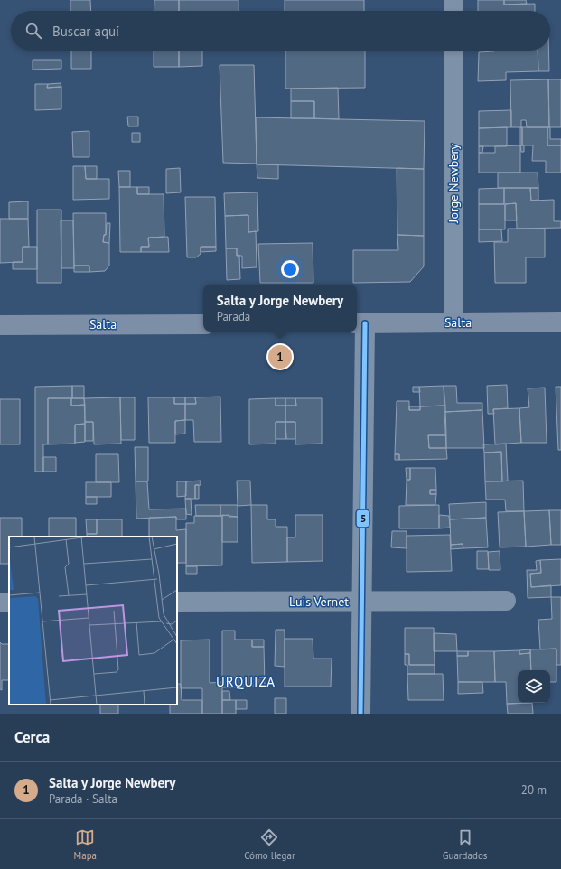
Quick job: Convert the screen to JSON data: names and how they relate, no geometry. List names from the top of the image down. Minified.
{"streets":{"main road":["Salta"],"street":["Jorge Newbery","Luis Vernet"]},"crossings":[["Jorge Newbery","Salta"]],"districts":["URQUIZA"],"lines":["transit line 5"],"page":{"search":"Buscar aquí","popup":["Salta y Jorge Newbery","Parada"],"pins":"1","heading":"Cerca","list":[{"mark":"1","name":"Salta y Jorge Newbery","note":"Parada · Salta","value":"20 m"}],"nav":["Mapa","Cómo llegar","Guardados"]}}
